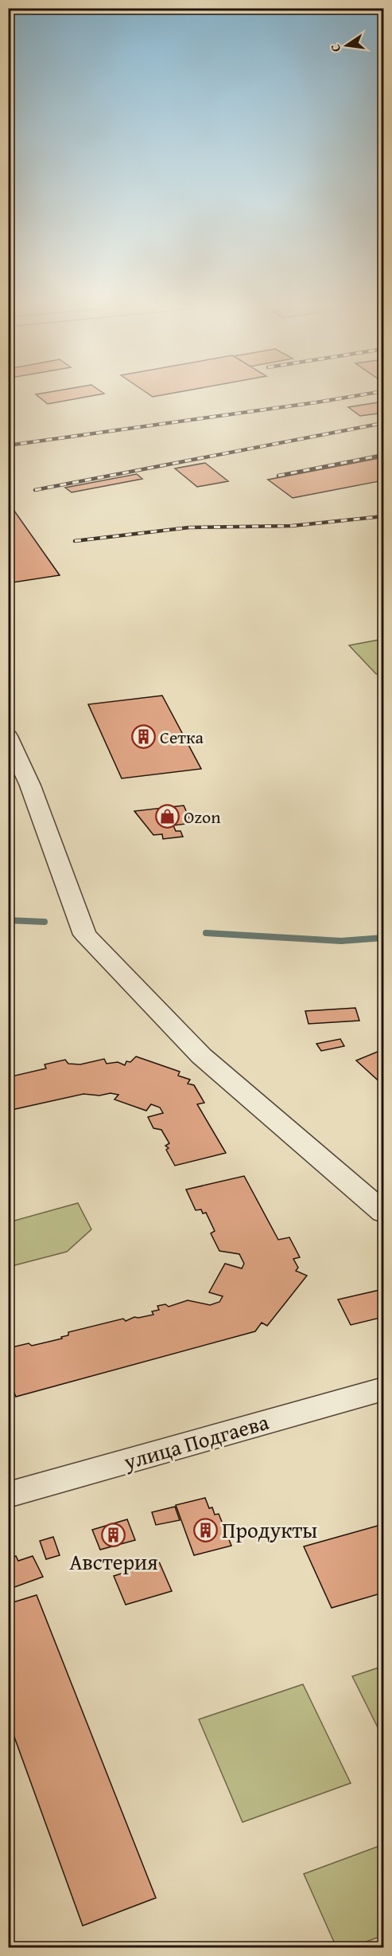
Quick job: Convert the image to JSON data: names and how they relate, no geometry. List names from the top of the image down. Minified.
{"streets":{"street":["улица Подгаева"]},"places":{"building":["Сетка","Продукты","Австерия"],"shop":["Ozon"]},"north":"left"}
